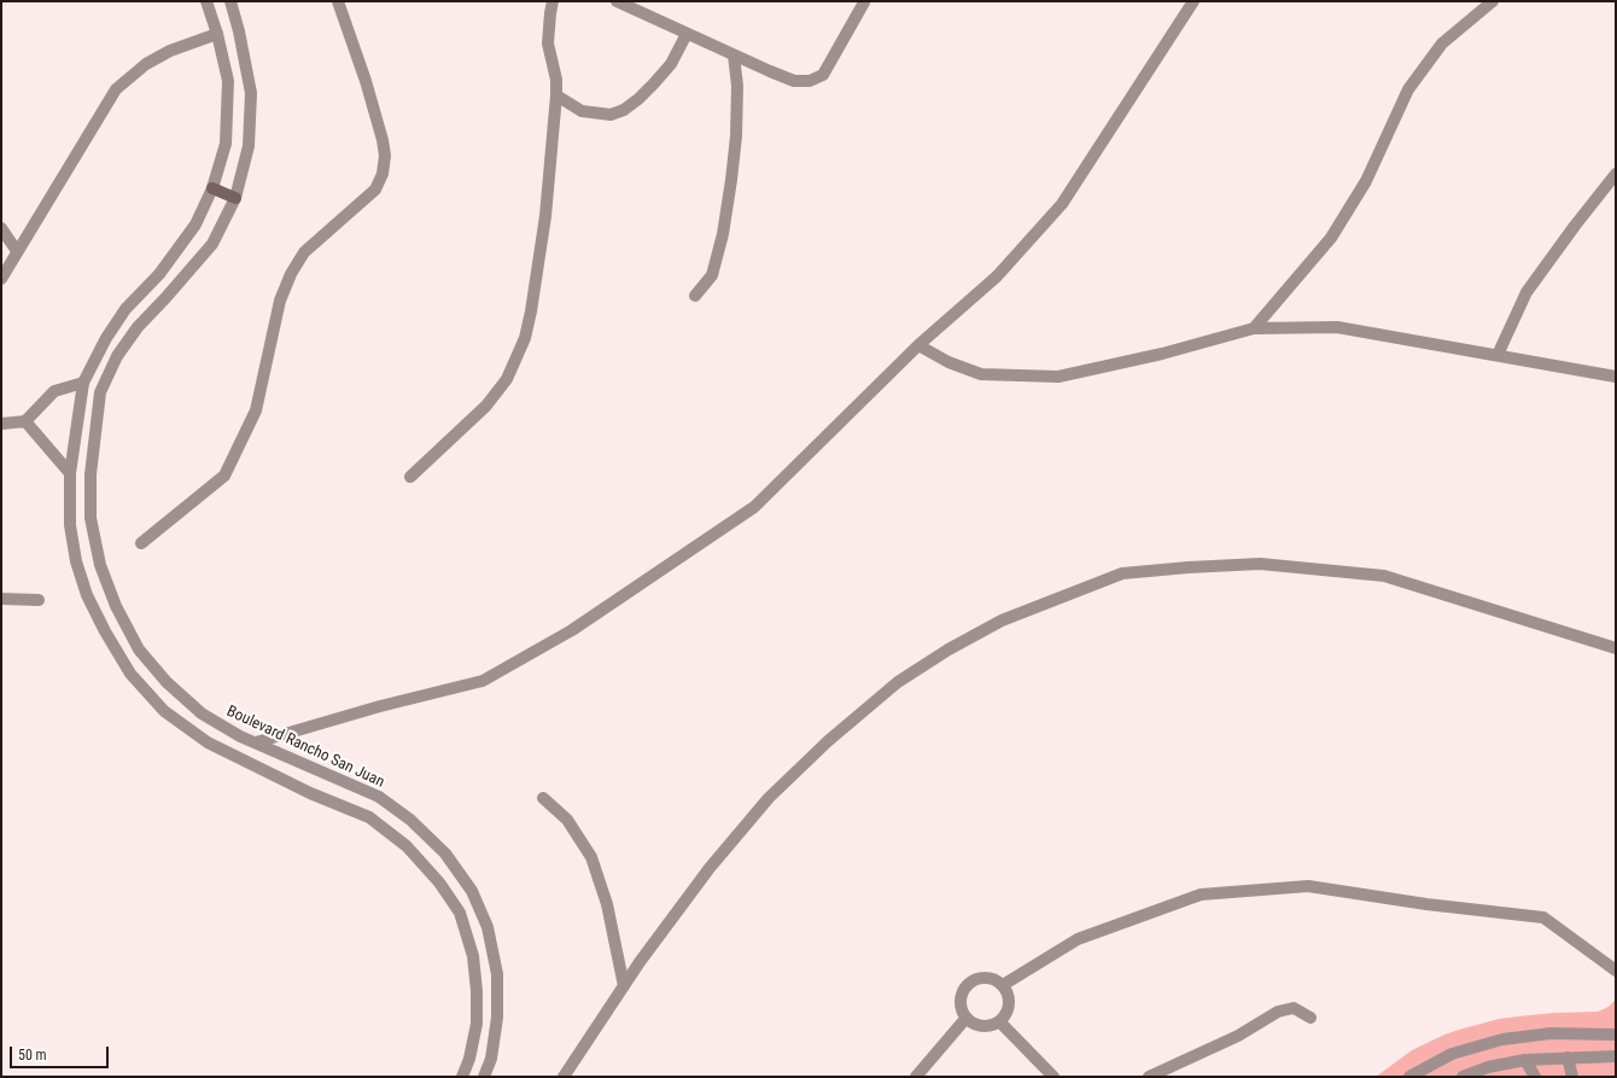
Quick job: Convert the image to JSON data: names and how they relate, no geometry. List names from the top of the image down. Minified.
{"streets":{"street":["Boulevard Rancho San Juan"]},"scale_bar":"50 m"}
